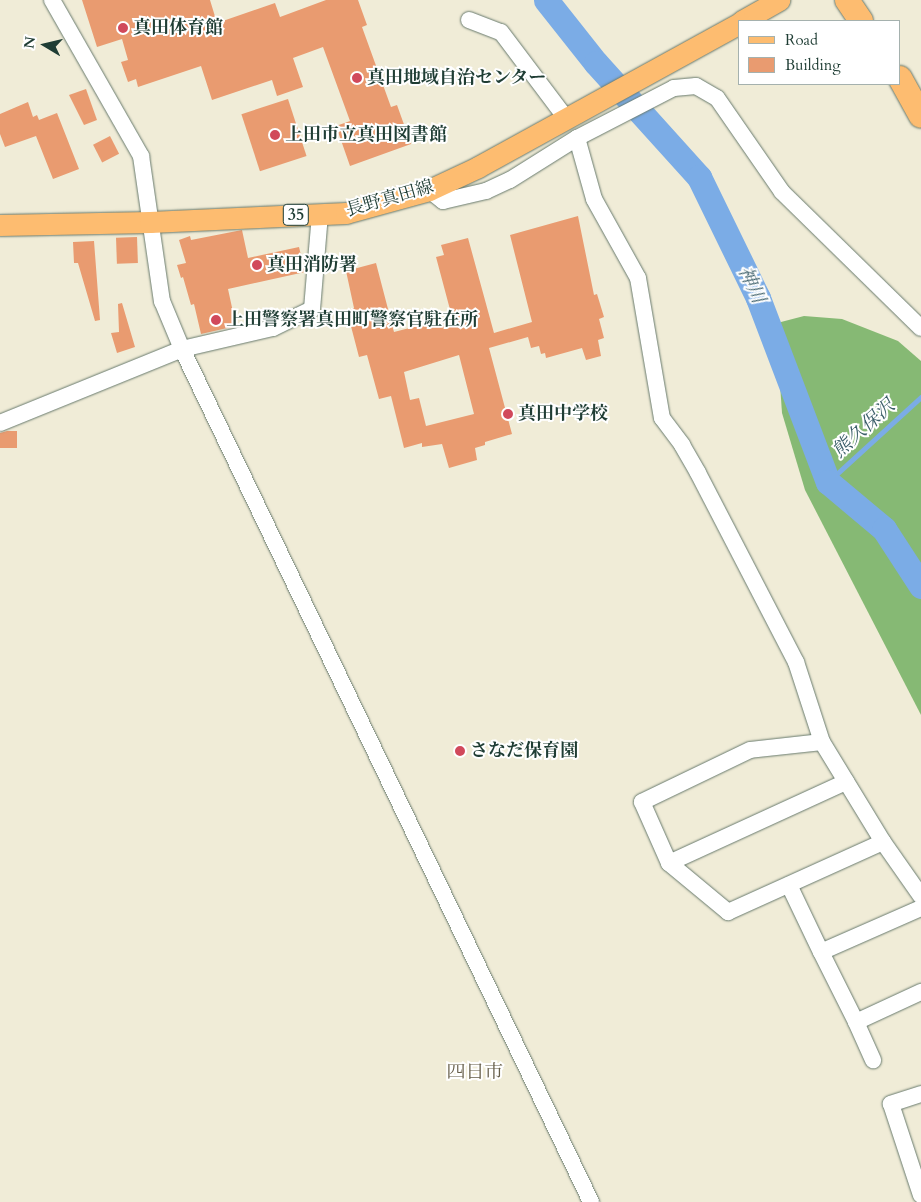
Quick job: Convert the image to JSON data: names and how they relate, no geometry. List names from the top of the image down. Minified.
{"streets":{"main road":["長野真田線","35"]},"districts":["四日市"],"water":["神川","熊久保沢"],"places":["真田体育館","真田地域自治センター","上田市立真田図書館","真田消防署","上田警察署真田町警察官駐在所","真田中学校","さなだ保育園"],"legend":["Road","Building"],"north":"left"}
